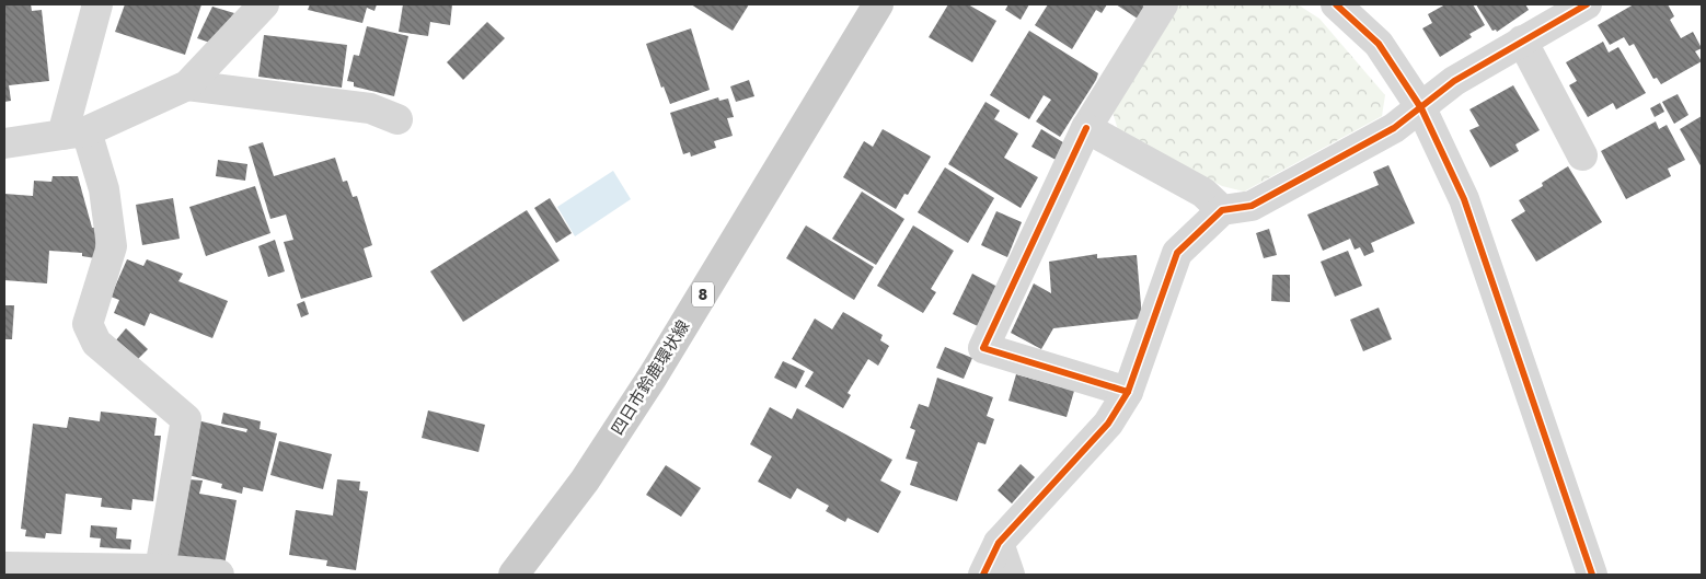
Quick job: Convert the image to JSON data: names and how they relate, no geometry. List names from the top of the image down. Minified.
{"streets":{"main road":["8","四日市鈴鹿環状線"]}}
